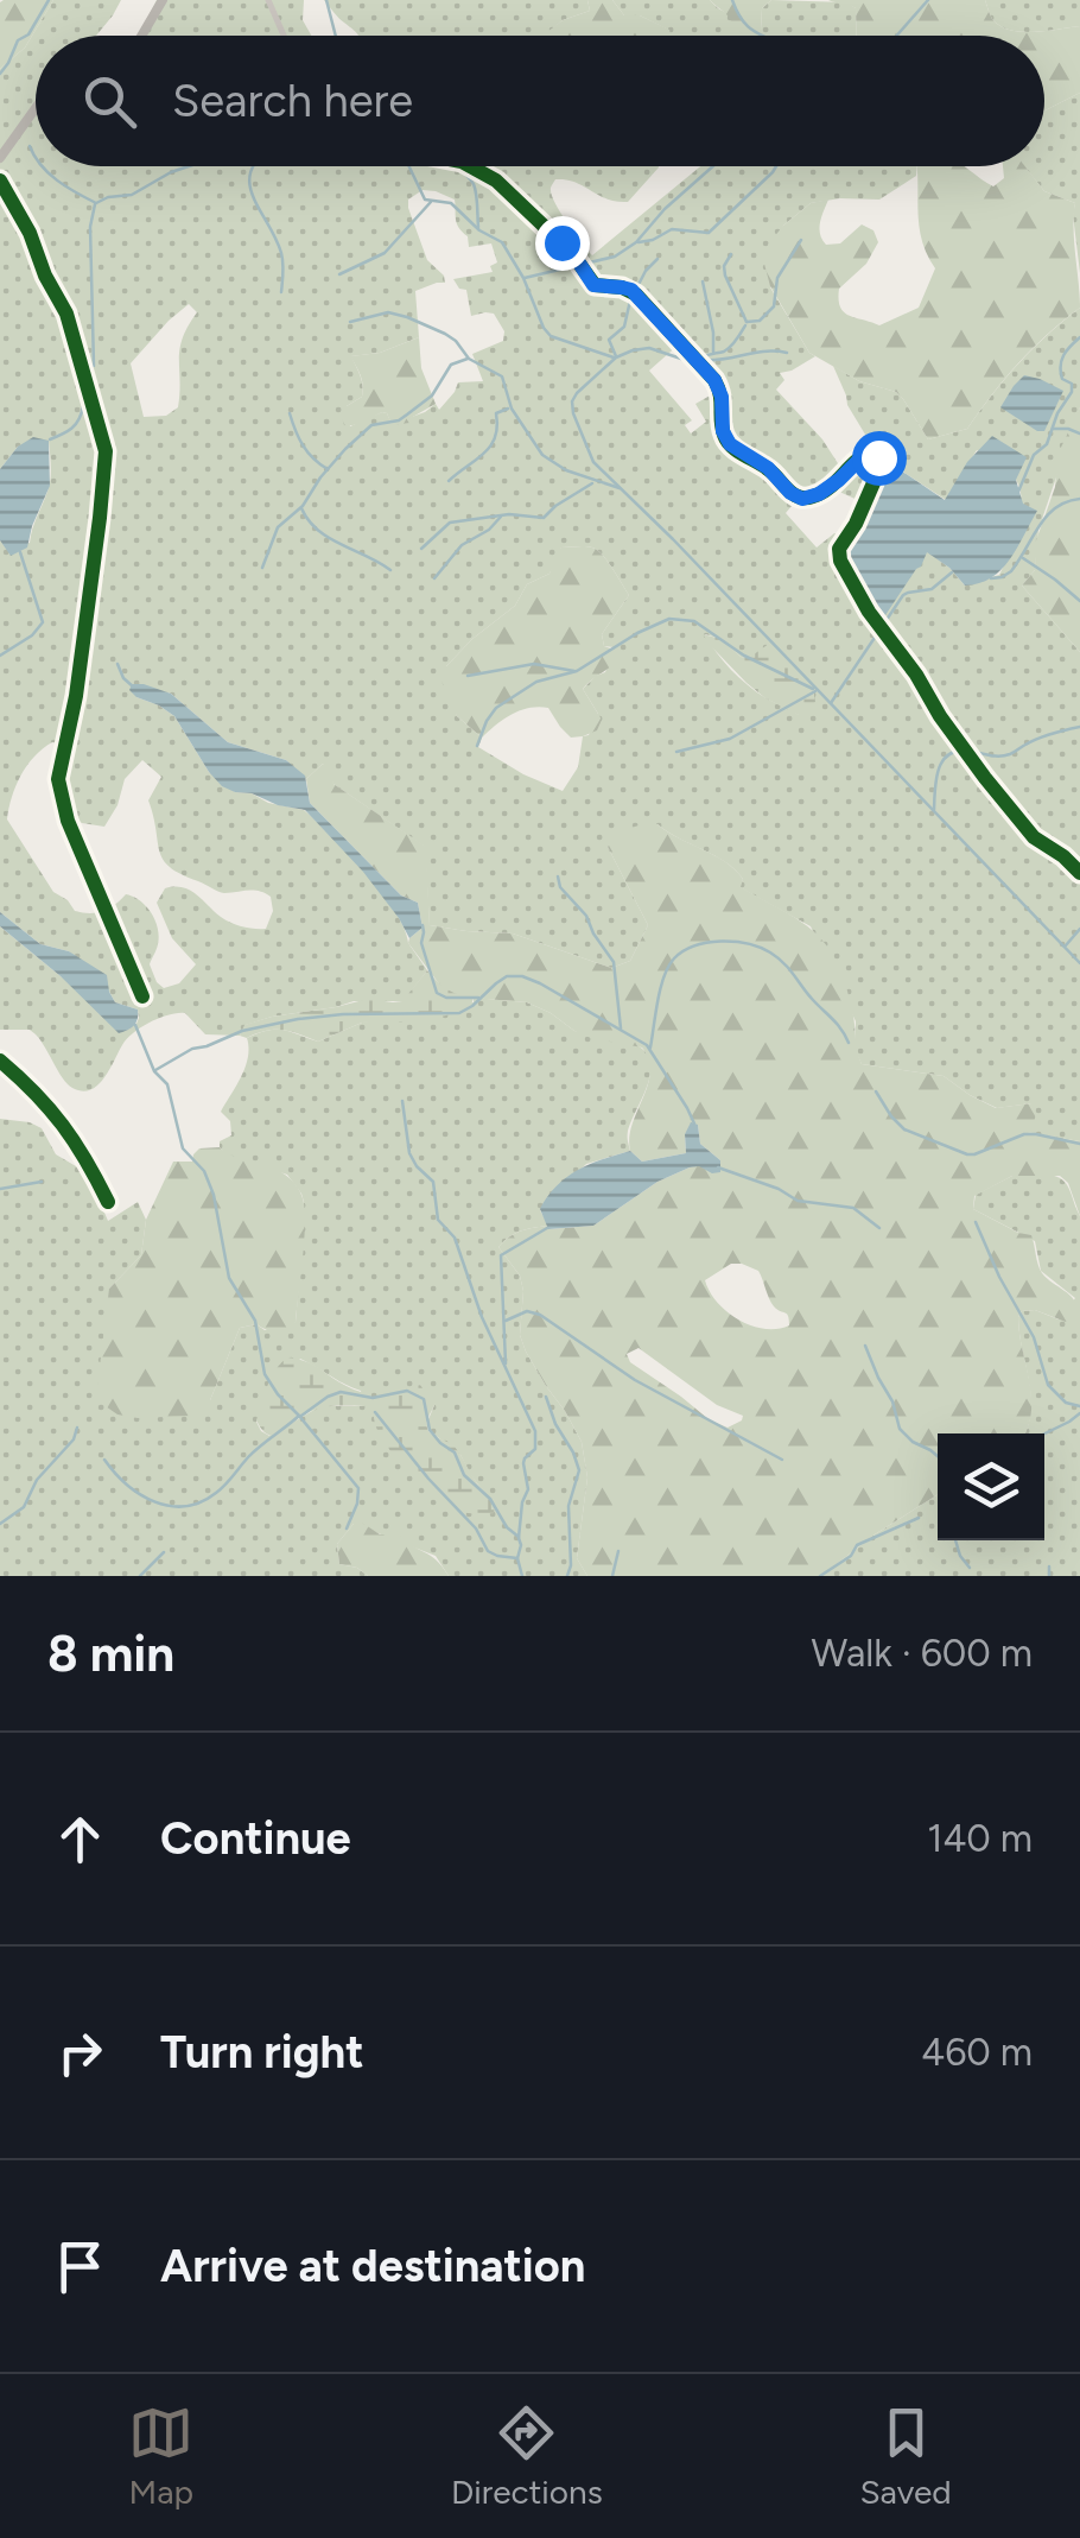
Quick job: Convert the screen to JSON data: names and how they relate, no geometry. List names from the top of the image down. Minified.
{"page":{"search":"Search here","heading":["8 min","Walk · 600 m"],"list":[["Continue","140 m"],["Turn right","460 m"],"Arrive at destination"],"nav":["Map","Directions","Saved"]}}
